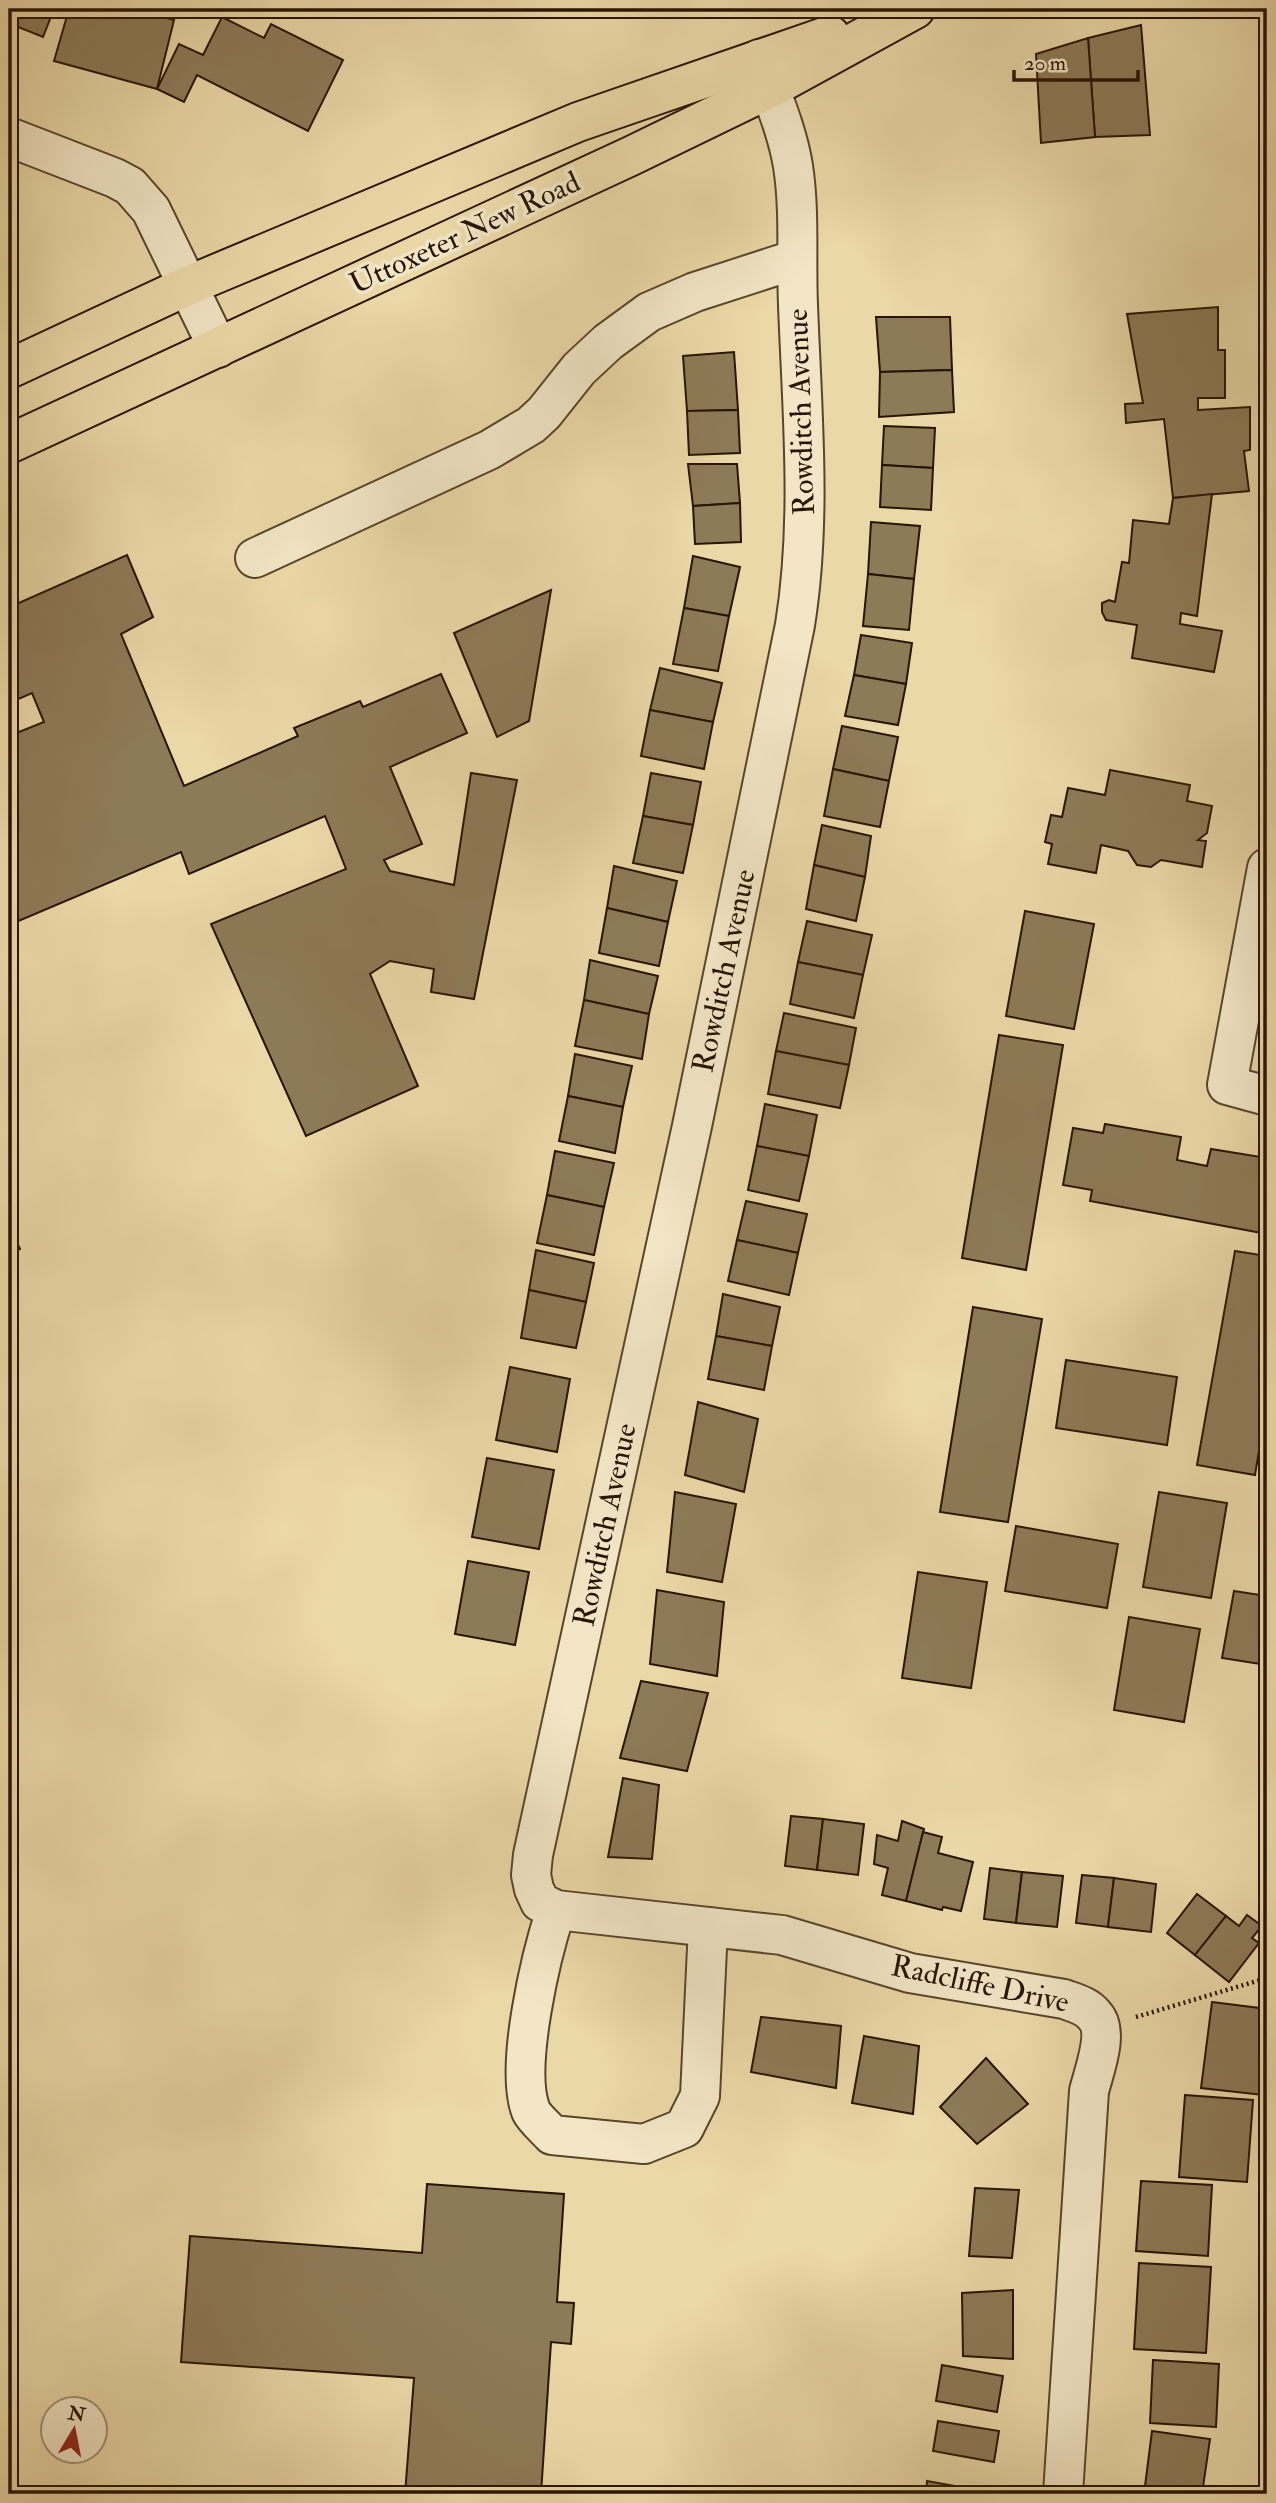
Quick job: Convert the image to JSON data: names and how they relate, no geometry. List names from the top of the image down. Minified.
{"streets":{"main road":["Uttoxeter New Road"],"street":["Rowditch Avenue","Radcliffe Drive"]},"crossings":[["Uttoxeter New Road","Rowditch Avenue"],["Rowditch Avenue","Radcliffe Drive"]],"scale_bar":"20 m","north":"top"}
